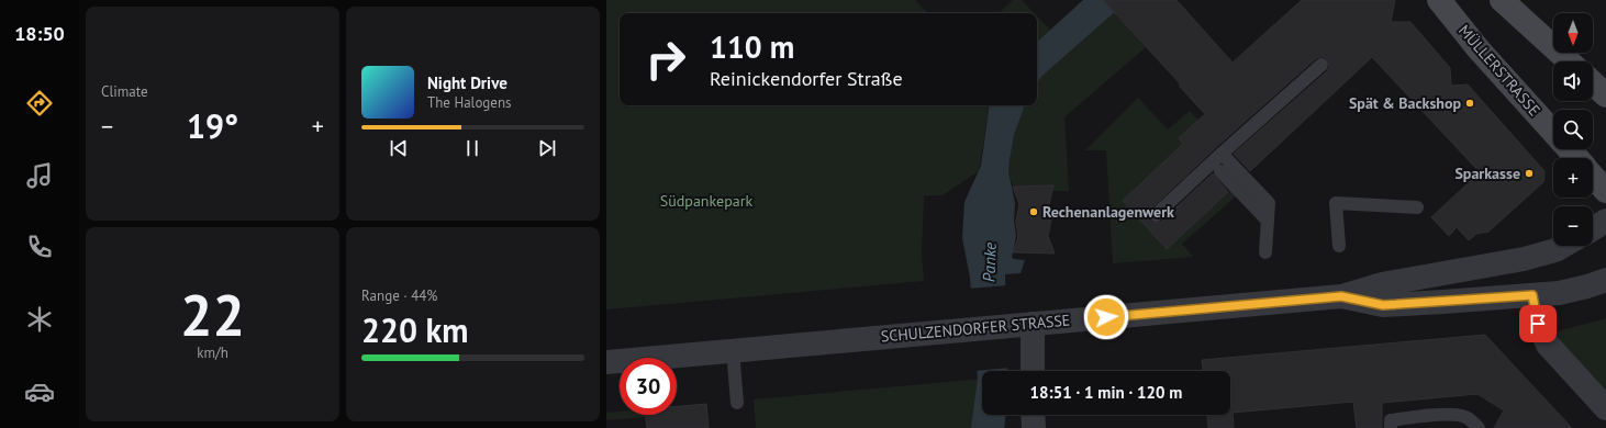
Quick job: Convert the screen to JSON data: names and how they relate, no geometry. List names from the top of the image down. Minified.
{"streets":{"main road":["MÜLLERSTRASSE"],"street":["SCHULZENDORFER STRASSE"]},"water":["Panke"],"parks":["Südpankepark"],"places":["Spät & Backshop","Sparkasse","Rechenanlagenwerk"],"north":"bottom","page":{"tabs":"18:50","tile":["Climate",["22","km/h"],["Range · 44%","220 km"]],"map_buttons":["+","−"],"turn":["110 m","Reinickendorfer Straße"],"song":["Night Drive","The Halogens"],"heat":["−","19°","+"],"limit":"30","trip":"18:51 · 1 min · 120 m"}}
